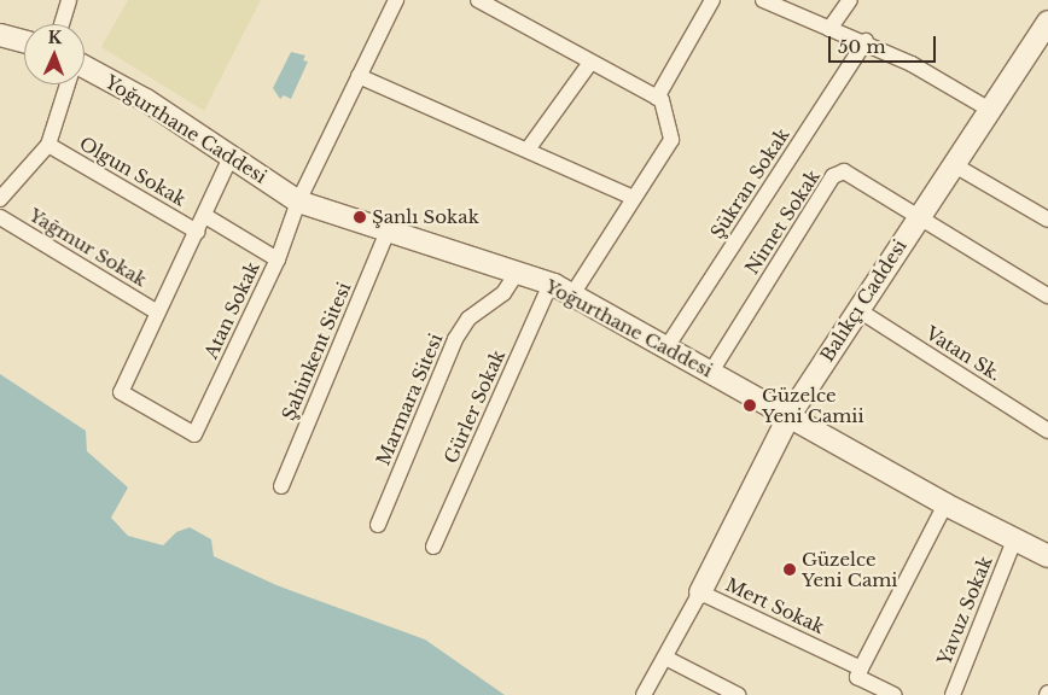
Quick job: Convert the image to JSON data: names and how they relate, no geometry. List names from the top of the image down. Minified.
{"streets":{"main road":["Yoğurthane Caddesi","Balıkçı Caddesi"],"street":["Olgun Sokak","Şükran Sokak","Nimet Sokak","Yağmur Sokak","Atan Sokak","Şahinkent Sitesi","Vatan Sk.","Marmara Sitesi","Gürler Sokak","Mert Sokak","Yavuz Sokak"]},"crossings":[["Yoğurthane Caddesi","Şükran Sokak"],["Yoğurthane Caddesi","Nimet Sokak"],["Yoğurthane Caddesi","Balıkçı Caddesi"],["Yoğurthane Caddesi","Atan Sokak"],["Yoğurthane Caddesi","Şahinkent Sitesi"],["Yoğurthane Caddesi","Marmara Sitesi"],["Yoğurthane Caddesi","Gürler Sokak"],["Yoğurthane Caddesi","Yavuz Sokak"],["Nimet Sokak","Balıkçı Caddesi"],["Yağmur Sokak","Atan Sokak"],["Balıkçı Caddesi","Vatan Sk."],["Balıkçı Caddesi","Mert Sokak"]],"places":["Şanlı Sokak","Güzelce Yeni Camii","Güzelce Yeni Cami"],"scale_bar":"50 m","north":"top"}
